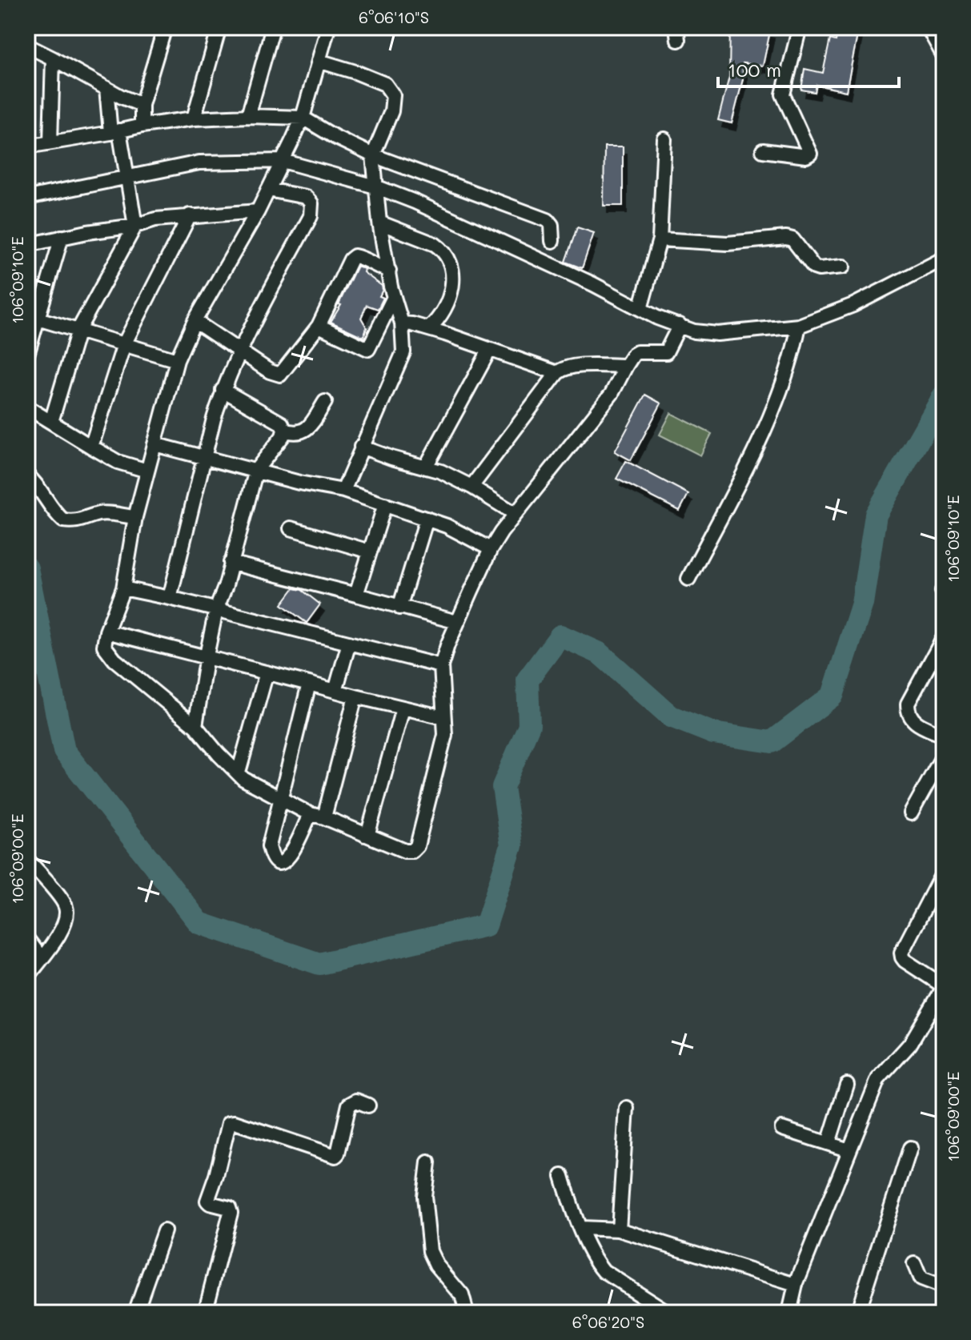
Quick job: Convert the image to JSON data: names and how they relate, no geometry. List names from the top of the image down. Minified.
{"scale_bar":"100 m","coordinates":["6°06'10\"S","106°09'10\"E","106°09'00\"E","6°06'20\"S"]}
